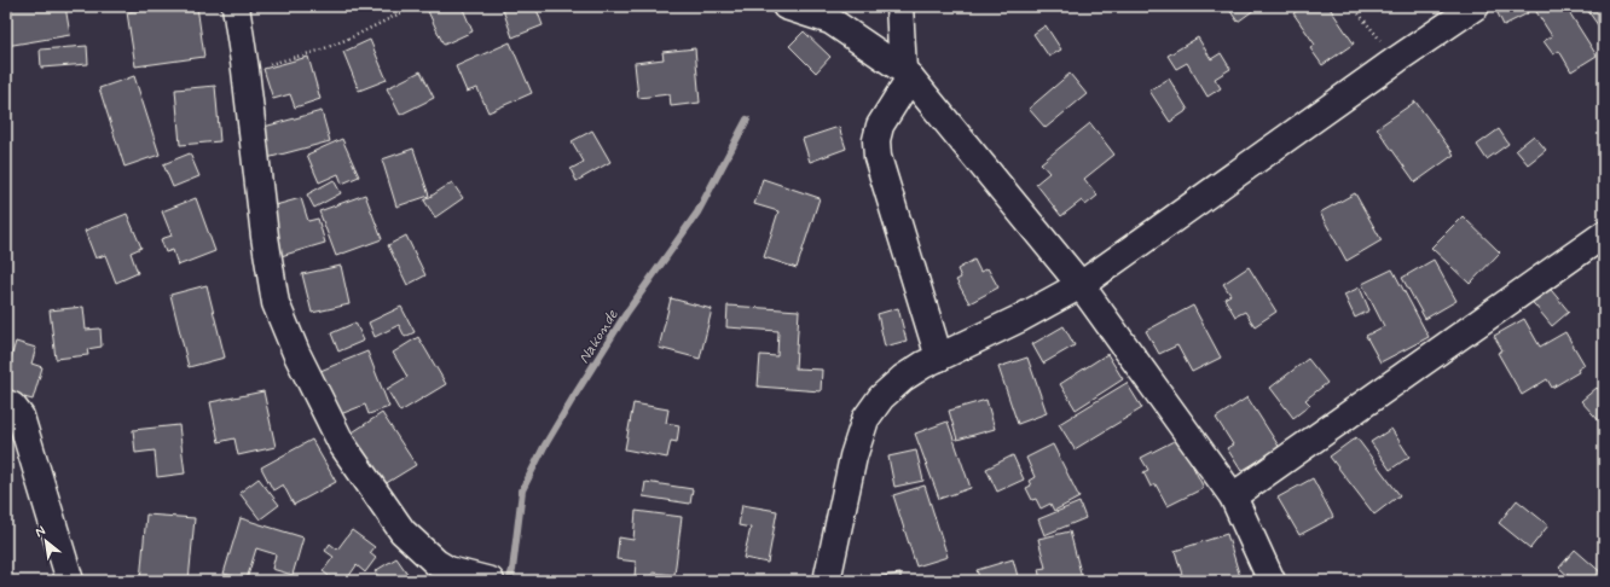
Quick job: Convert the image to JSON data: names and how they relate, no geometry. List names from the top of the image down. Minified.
{"water":["Nakonde"],"north":"top left"}
